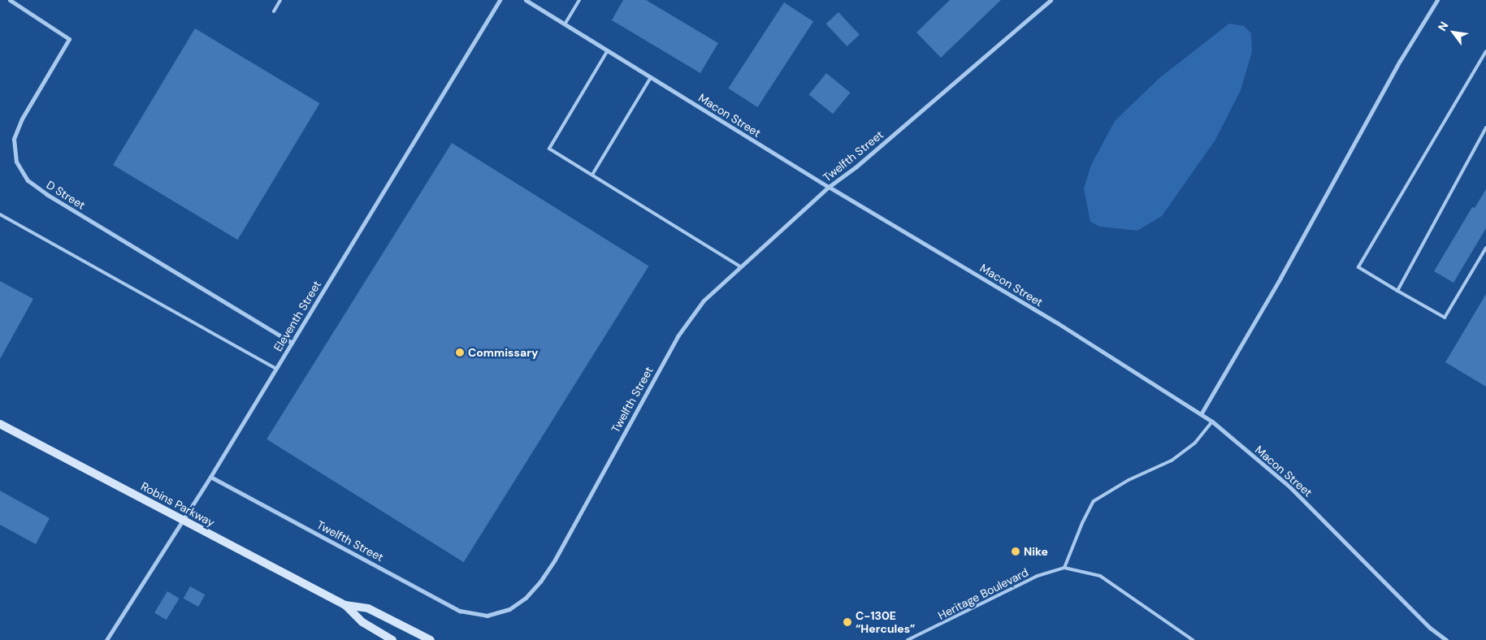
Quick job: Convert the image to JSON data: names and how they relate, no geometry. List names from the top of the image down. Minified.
{"streets":{"street":["Macon Street","Twelfth Street","D Street","Eleventh Street","Robins Parkway"],"lane":["Heritage Boulevard"]},"crossings":[["Macon Street","Twelfth Street"],["Twelfth Street","Eleventh Street"],["D Street","Eleventh Street"],["Eleventh Street","Robins Parkway"]],"places":["Commissary","Nike","C-130E “Hercules”"],"north":"top left"}
